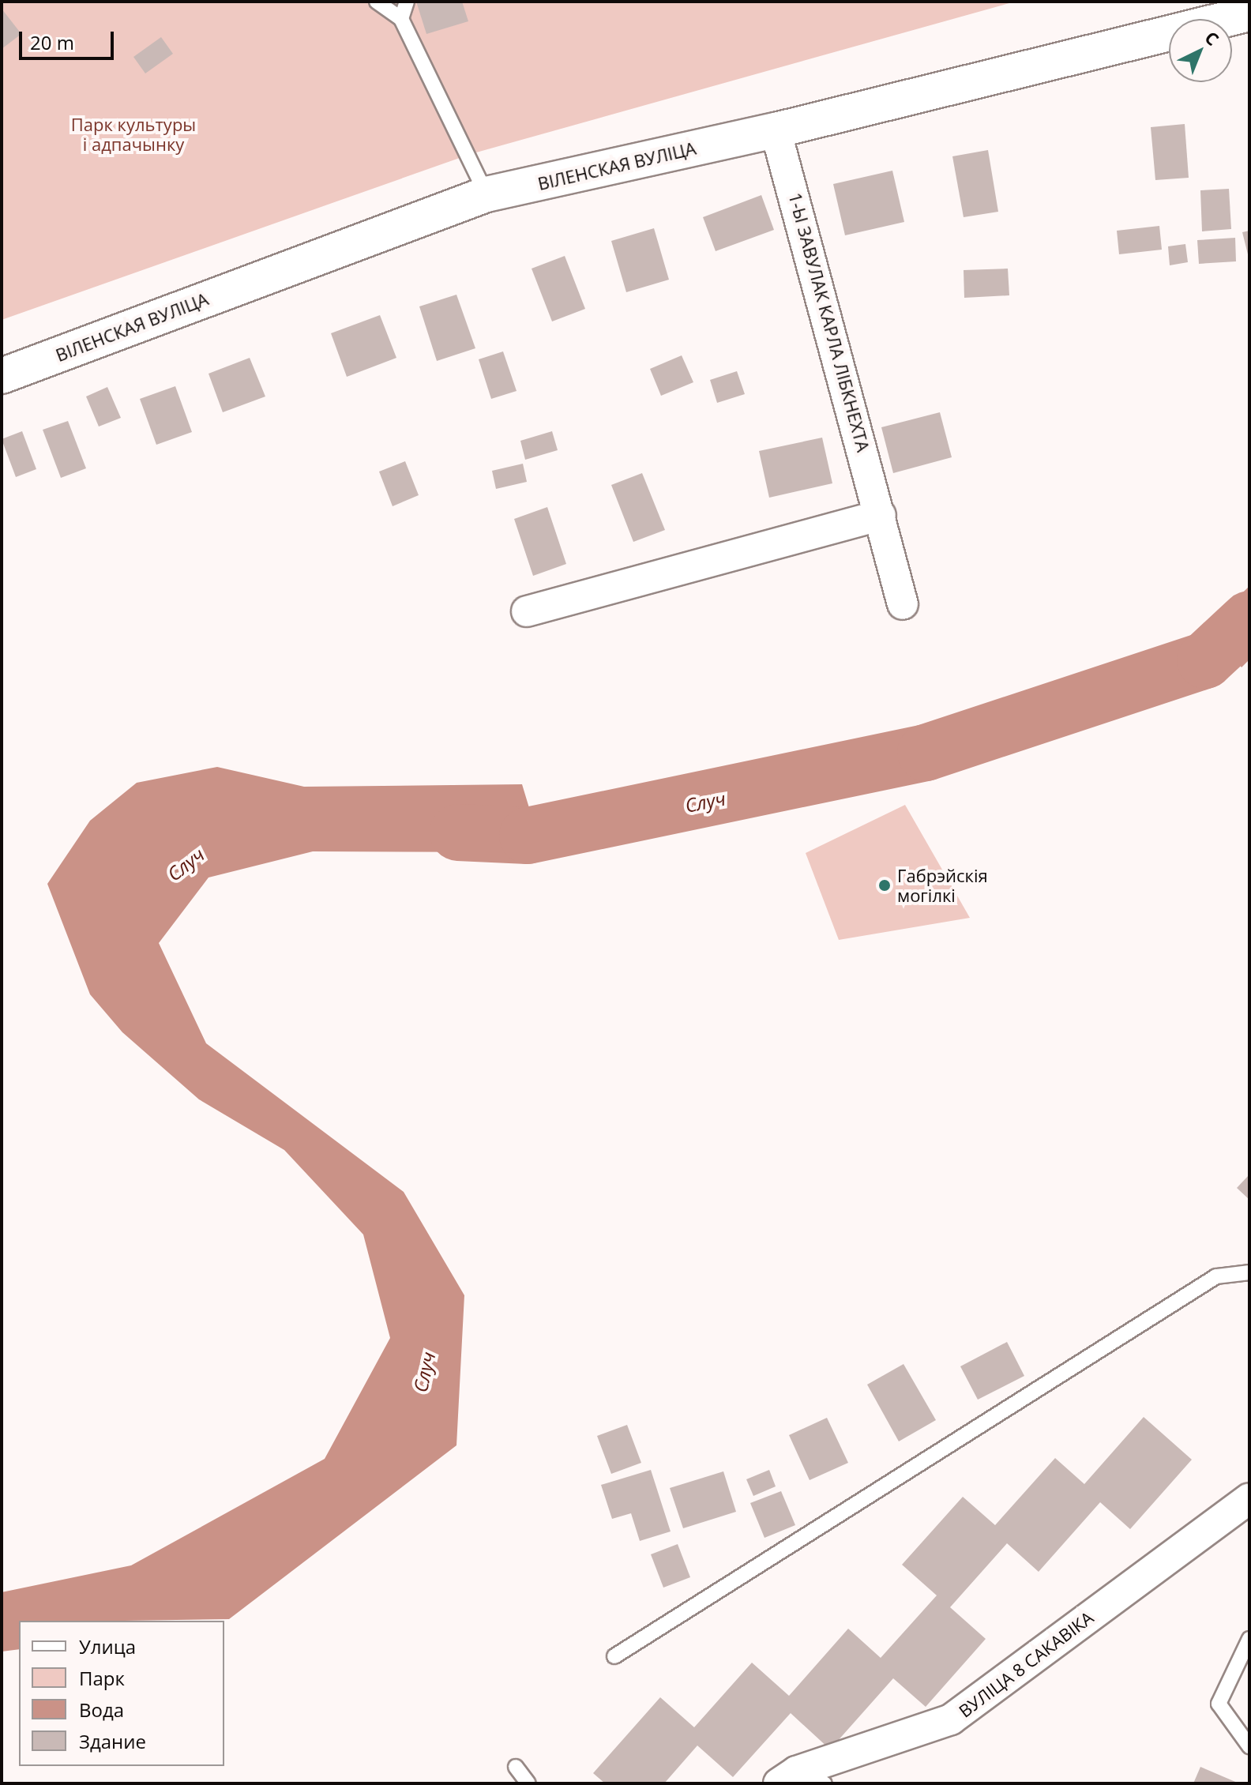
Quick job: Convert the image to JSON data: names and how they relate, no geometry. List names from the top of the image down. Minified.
{"streets":{"main road":["ВІЛЕНСКАЯ ВУЛІЦА"],"street":["1-Ы ЗАВУЛАК КАРЛА ЛІБКНЕХТА","ВУЛІЦА 8 САКАВІКА"]},"crossings":[["ВІЛЕНСКАЯ ВУЛІЦА","1-Ы ЗАВУЛАК КАРЛА ЛІБКНЕХТА"]],"water":["Случ"],"parks":["Парк культуры і адпачынку"],"places":["Габрэйскія могілкі"],"legend":["Улица","Парк","Вода","Здание"],"scale_bar":"20 m","north":"top right"}
